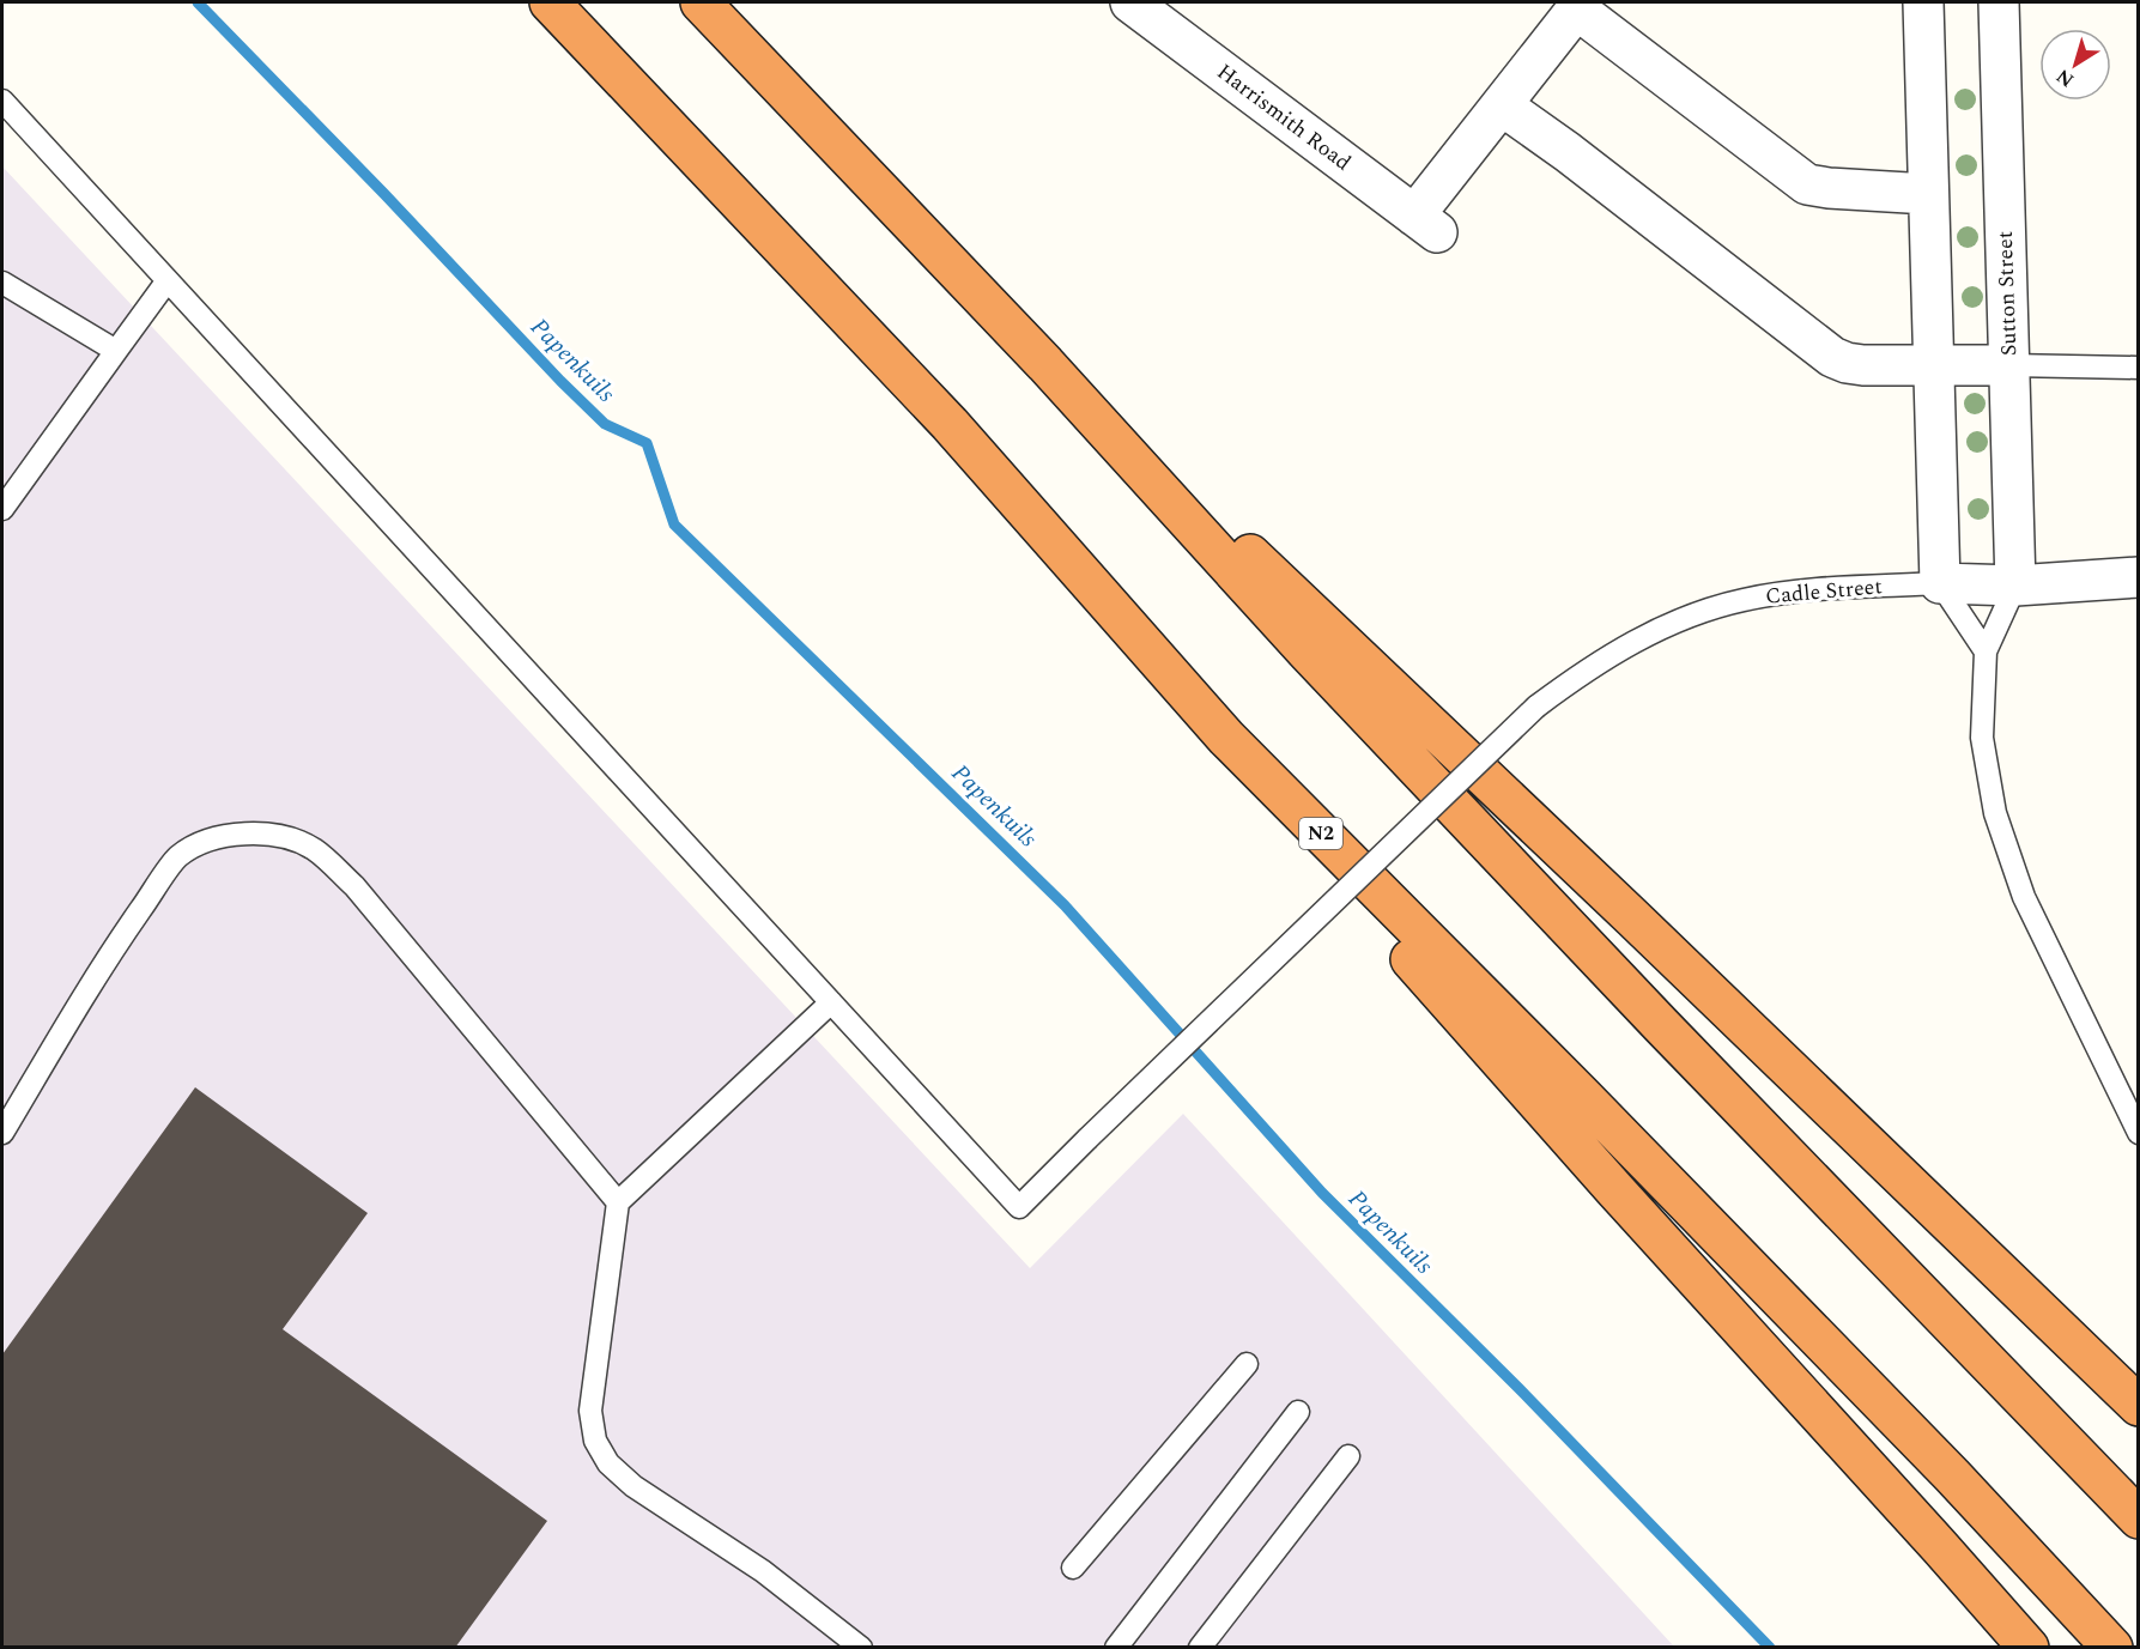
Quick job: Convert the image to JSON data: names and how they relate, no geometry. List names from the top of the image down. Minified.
{"streets":{"highway":["N2"],"street":["Harrismith Road","Sutton Street","Cadle Street"]},"crossings":[["Sutton Street","Cadle Street"]],"water":["Papenkuils"],"north":"bottom left"}
